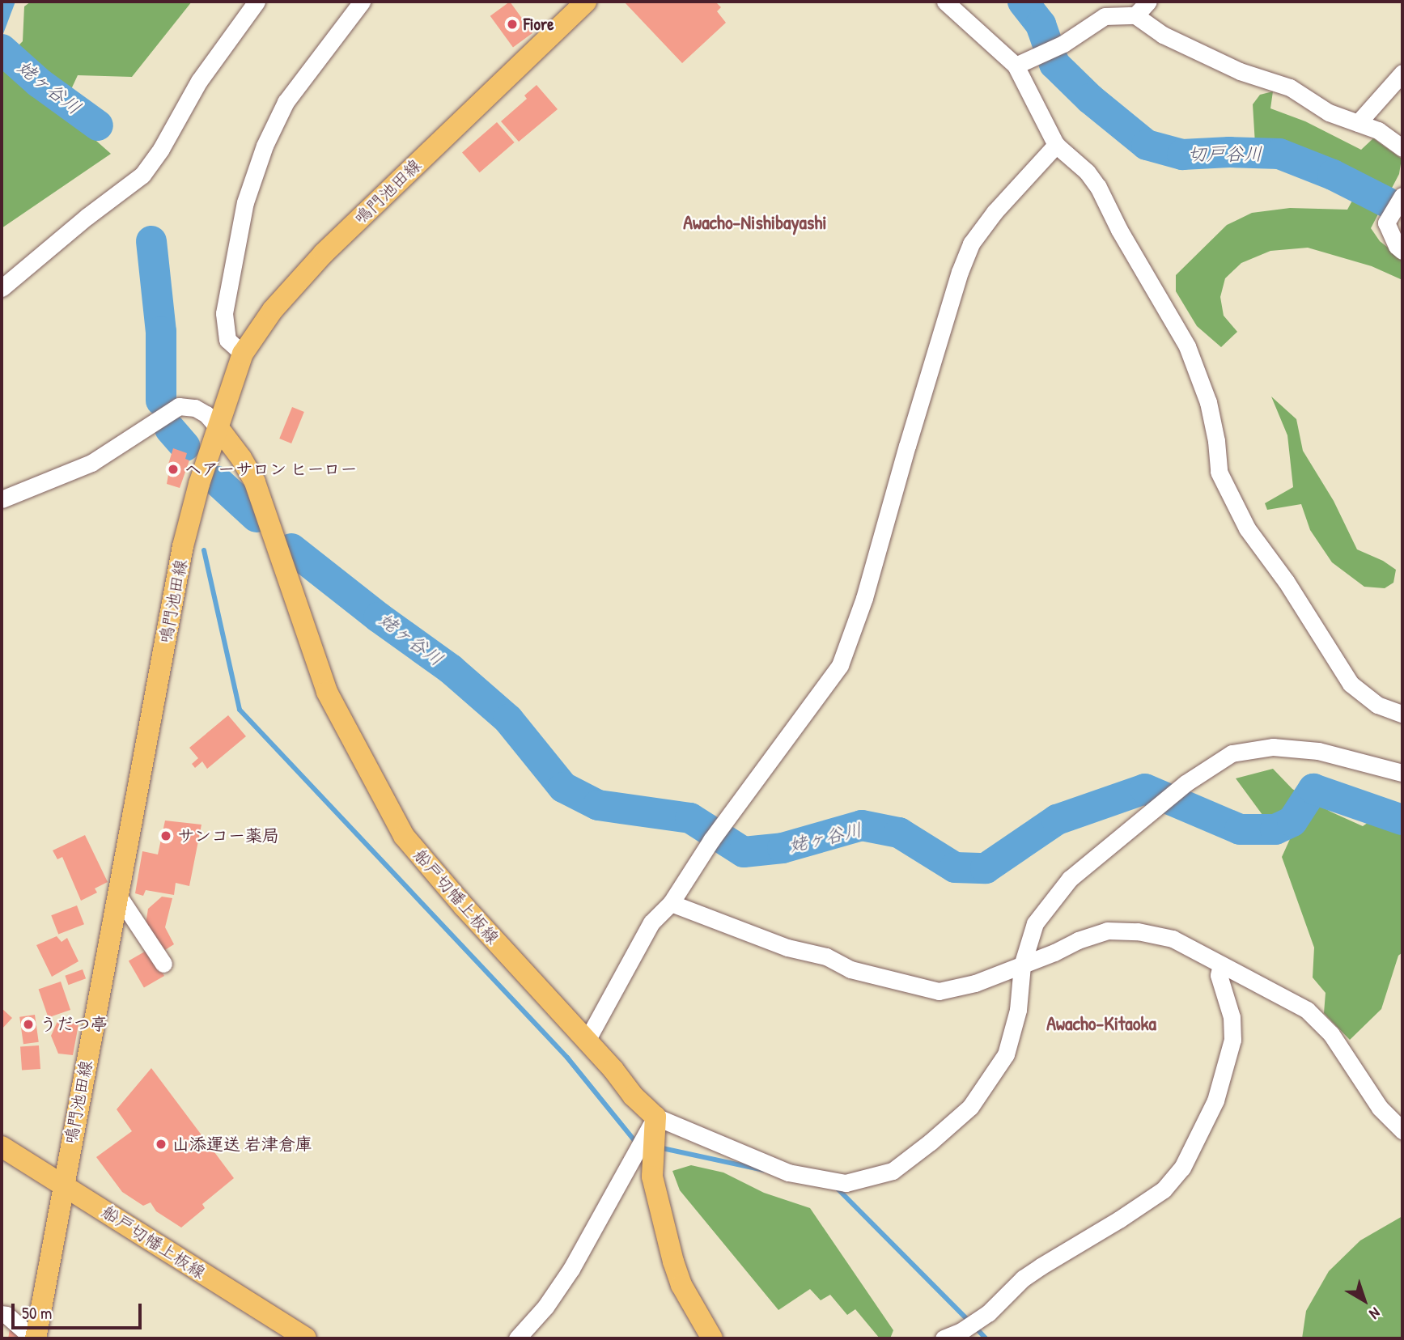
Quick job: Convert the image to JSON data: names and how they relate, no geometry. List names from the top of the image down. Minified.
{"streets":{"main road":["鳴門池田線","船戸切幡上板線"]},"crossings":[["鳴門池田線","船戸切幡上板線"]],"districts":["Awacho-Nishibayashi","Awacho-Kitaoka"],"water":["姥ヶ谷川","切戸谷川"],"places":["Fiore","ヘアーサロン ヒーロー","サンコー薬局","うだつ亭","山添運送 岩津倉庫"],"scale_bar":"50 m","north":"bottom right"}
